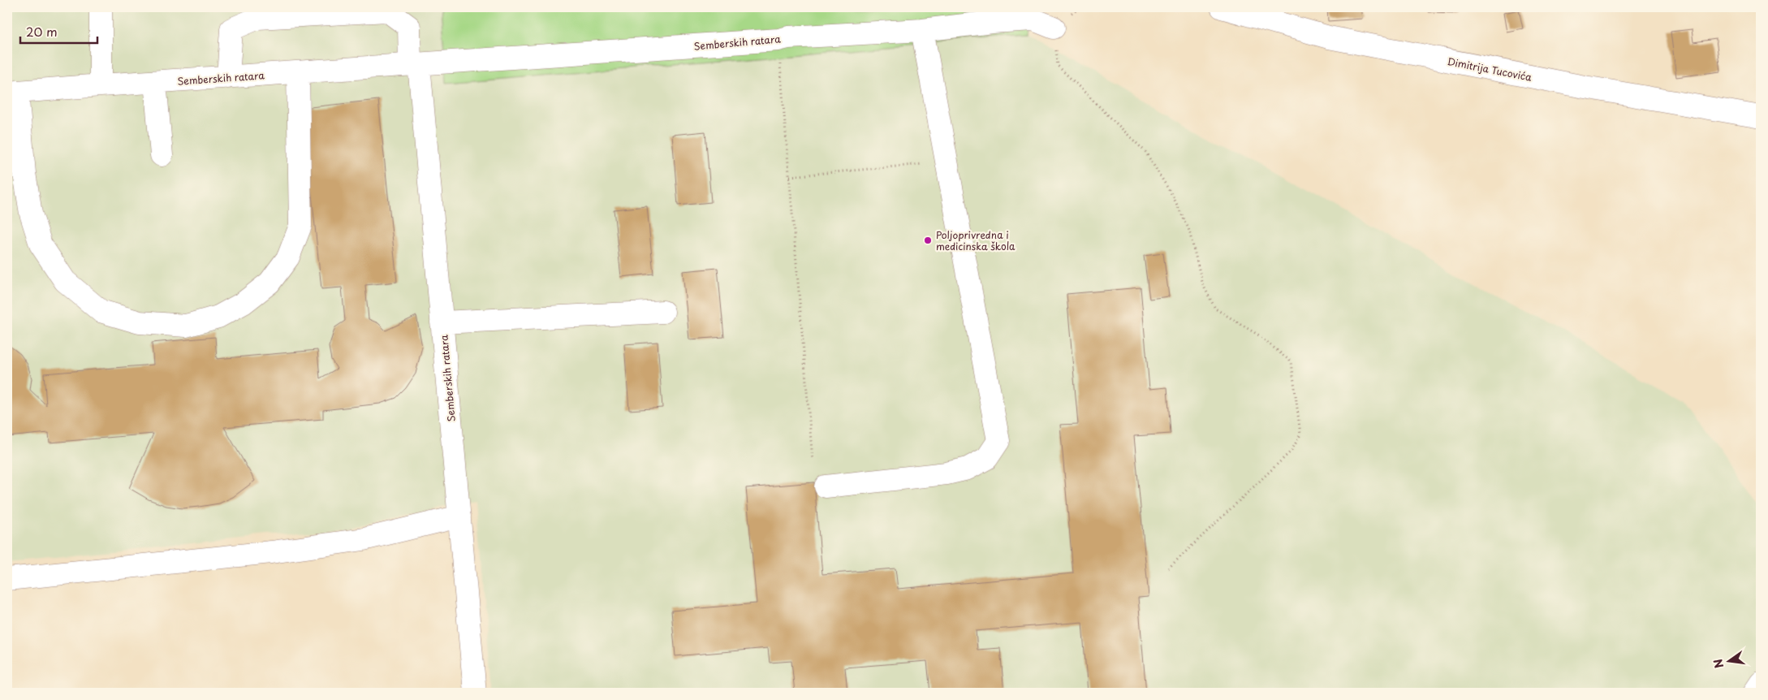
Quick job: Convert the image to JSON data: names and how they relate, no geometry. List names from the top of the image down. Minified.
{"streets":{"street":["Semberskih ratara","Dimitrija Tucovića"]},"places":["Poljoprivredna i medicinska škola"],"scale_bar":"20 m","north":"left"}
